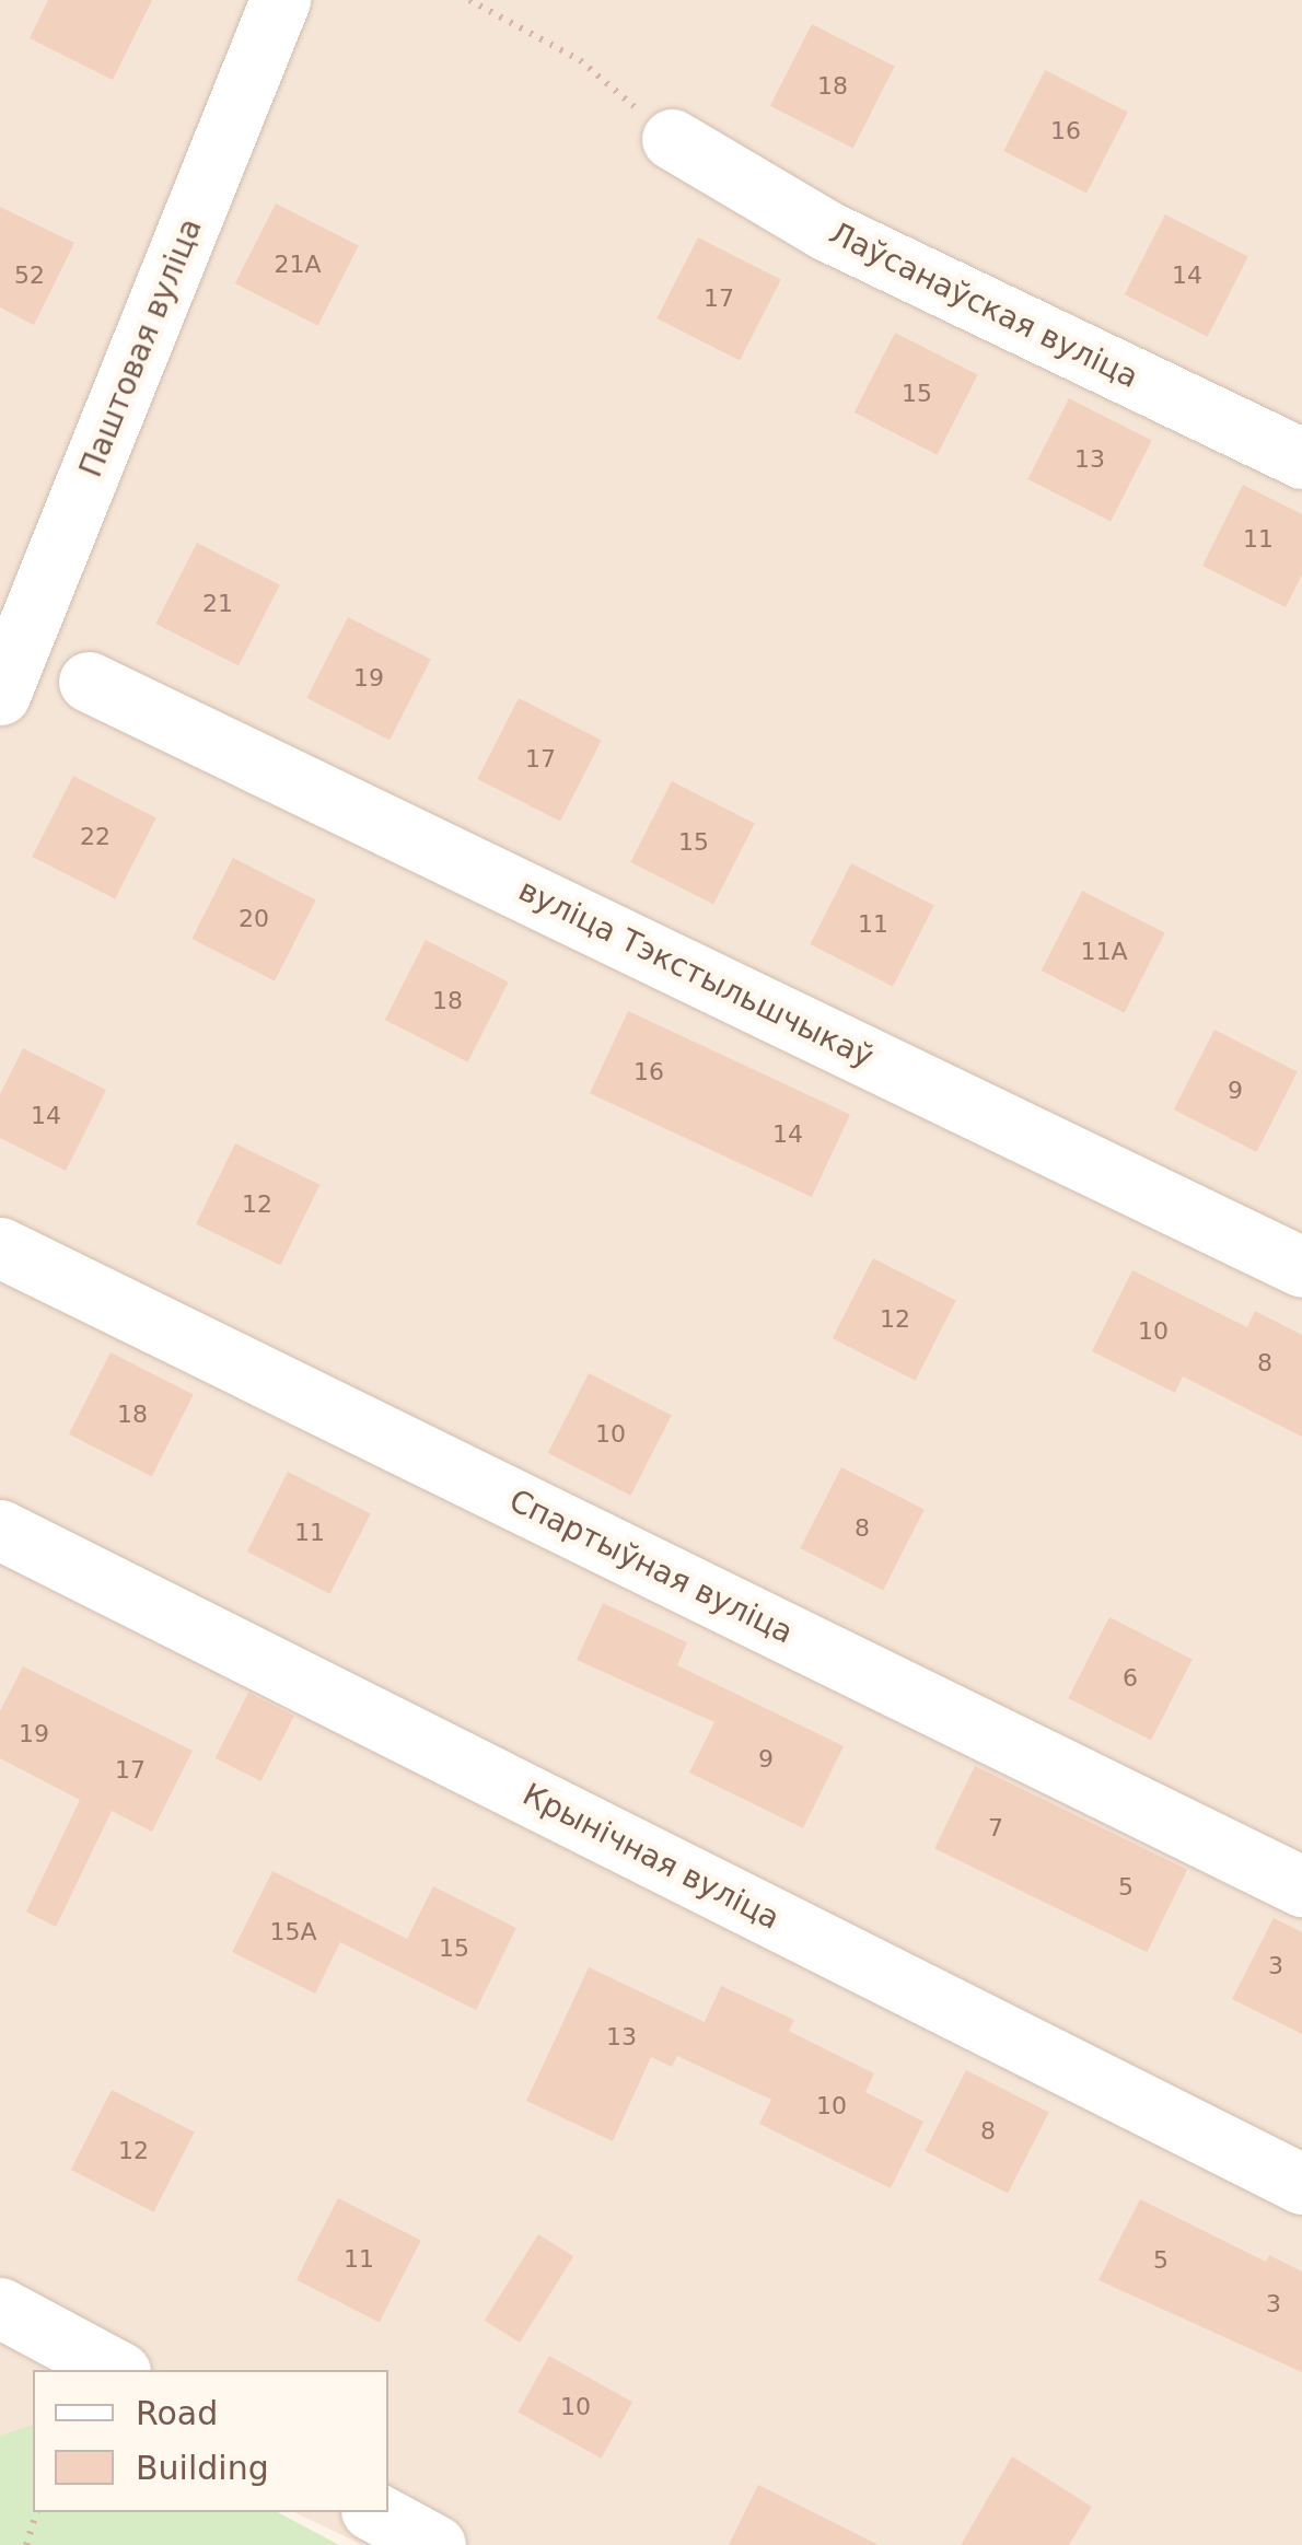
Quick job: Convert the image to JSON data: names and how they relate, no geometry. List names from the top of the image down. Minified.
{"streets":{"street":["Лаўсанаўская вуліца","Паштовая вуліца","вуліца Тэкстыльшчыкаў","Спартыўная вуліца","Крынічная вуліца"]},"house_numbers":["18","16","21А","52","14","17","15","13","11","21","19","17","22","15","20","11","11А","18","16","9","14","14","12","12","10","8","18","10","8","11","6","19","9","17","7","5","15А","15","3","13","10","8","12","11","5","3","10"],"legend":["Road","Building"]}
